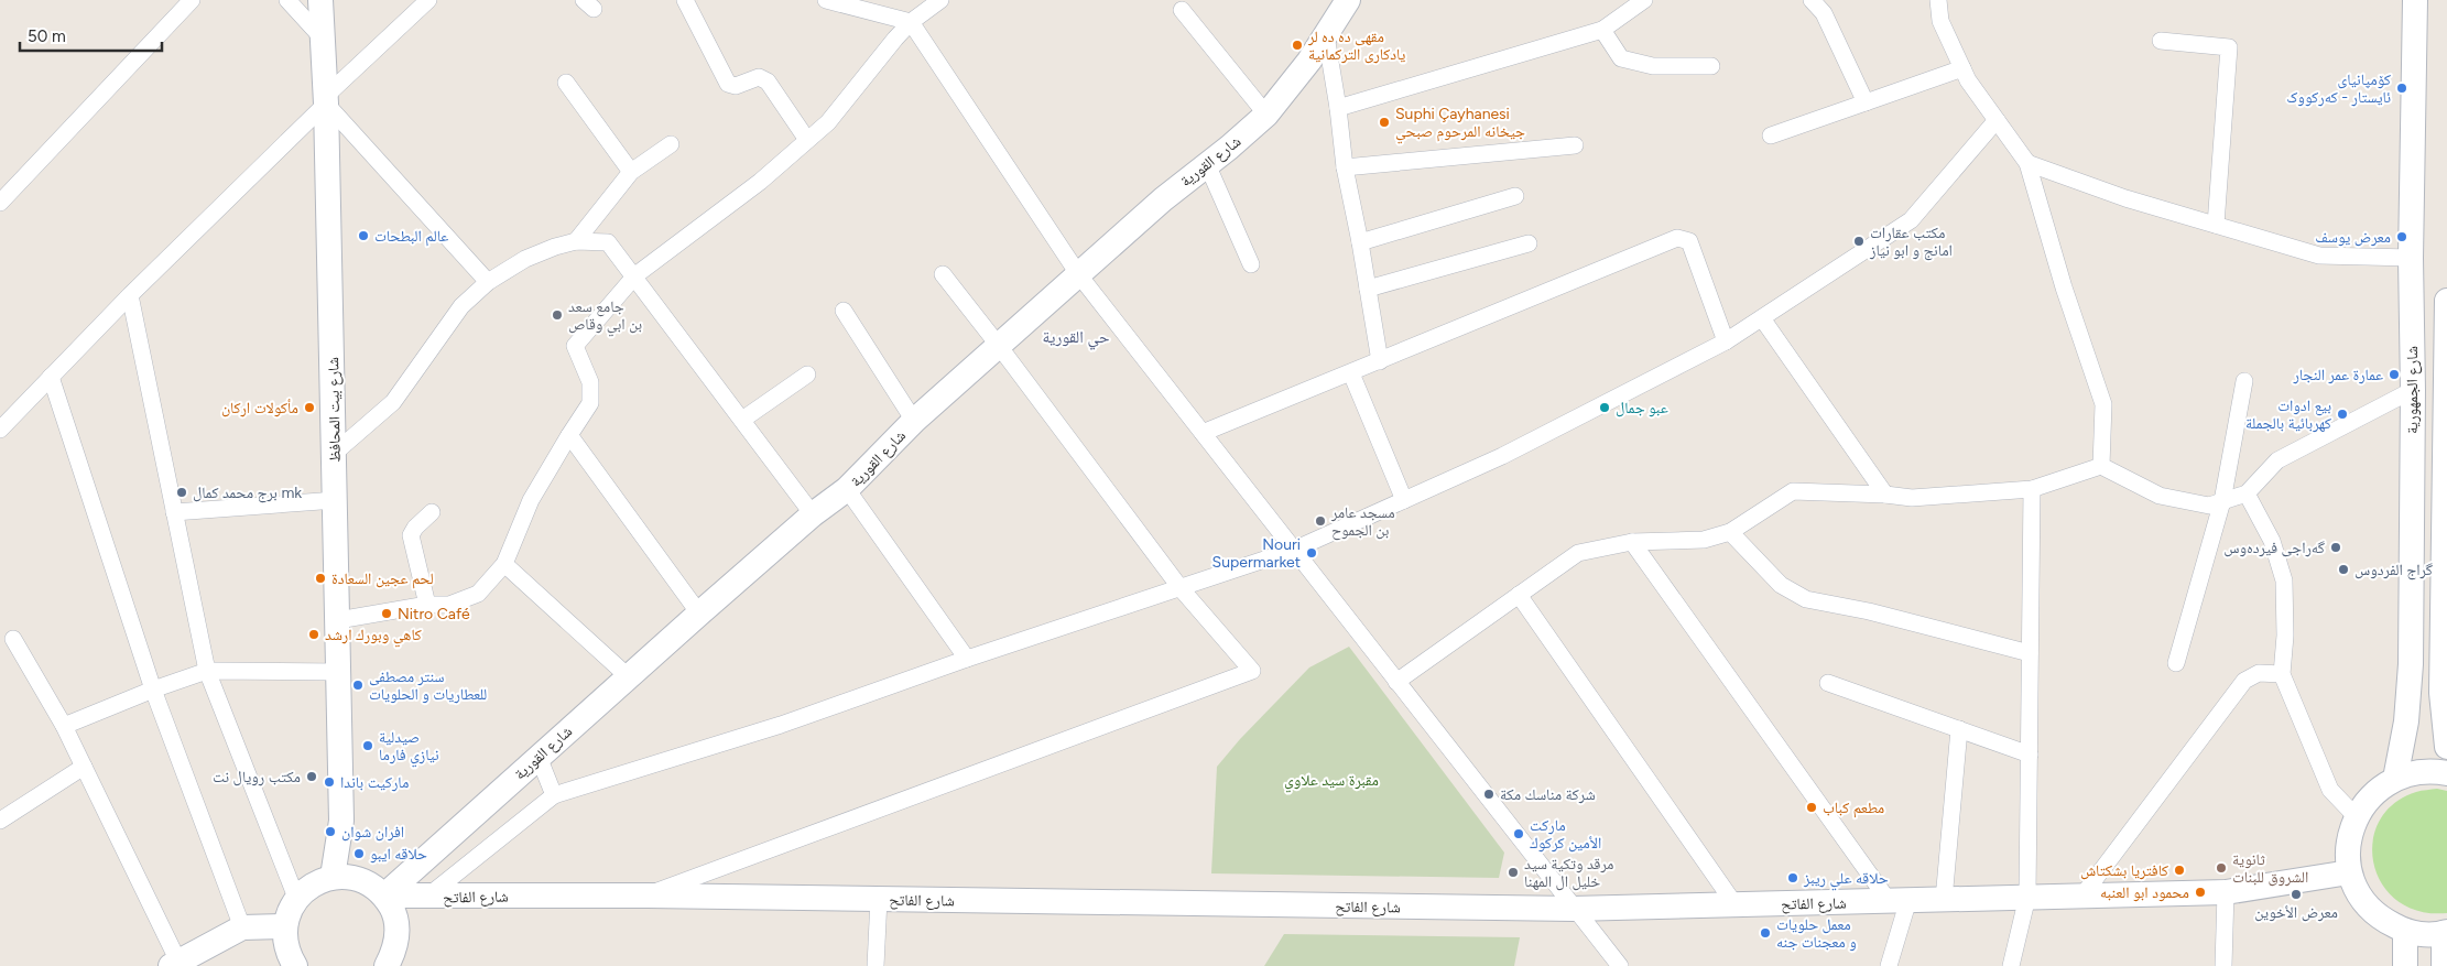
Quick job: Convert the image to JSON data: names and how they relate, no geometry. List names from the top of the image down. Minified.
{"streets":{"street":["شارع القورية","شارع الجمهورية","شارع بيت المحافظ","شارع الفاتح"]},"crossings":[["شارع القورية","شارع الفاتح"]],"districts":["حي القورية"],"parks":["مقبرة سيد علاوي"],"places":["مقهى ده ده لر يادكارى التركمانية","کۆمپانیای ئایستار - کەرکووک","Suphi Çayhanesi جيخانه المرحوم صبحي","عالم البطحات","معرض يوسف","مكتب عقارات امانج و ابو نياز","جامع سعد بن ابي وقاص","عمارة عمر النجار","مأكولات اركان","عبو جمال","بيع ادوات كهربائية بالجملة","برج محمد كمال mk","مسجد عامر بن الجموح","گەراجی فیردەوس","Nouri Supermarket","گراج الفردوس","لحم عجين السعادة","Nitro Café","كاهي وبورك ارشد","سنتر مصطفى للعطاريات و الحلويات","صيدلية نيازي فارما","مكتب رويال نت","ماركيت باندا","شركة مناسك مكة","مطعم كباب","افران شوان","ماركت الأمين كركوك","حلاقه ايبو","ثانوية الشروق للبنات","كافتريا بشكتاش","مرقد وتكية سيد خليل ال المهنا","حلاقه علي ريبز","محمود ابو العنبه","معرض الأخوين","معمل حلويات و معجنات جنه"],"scale_bar":"50 m"}
